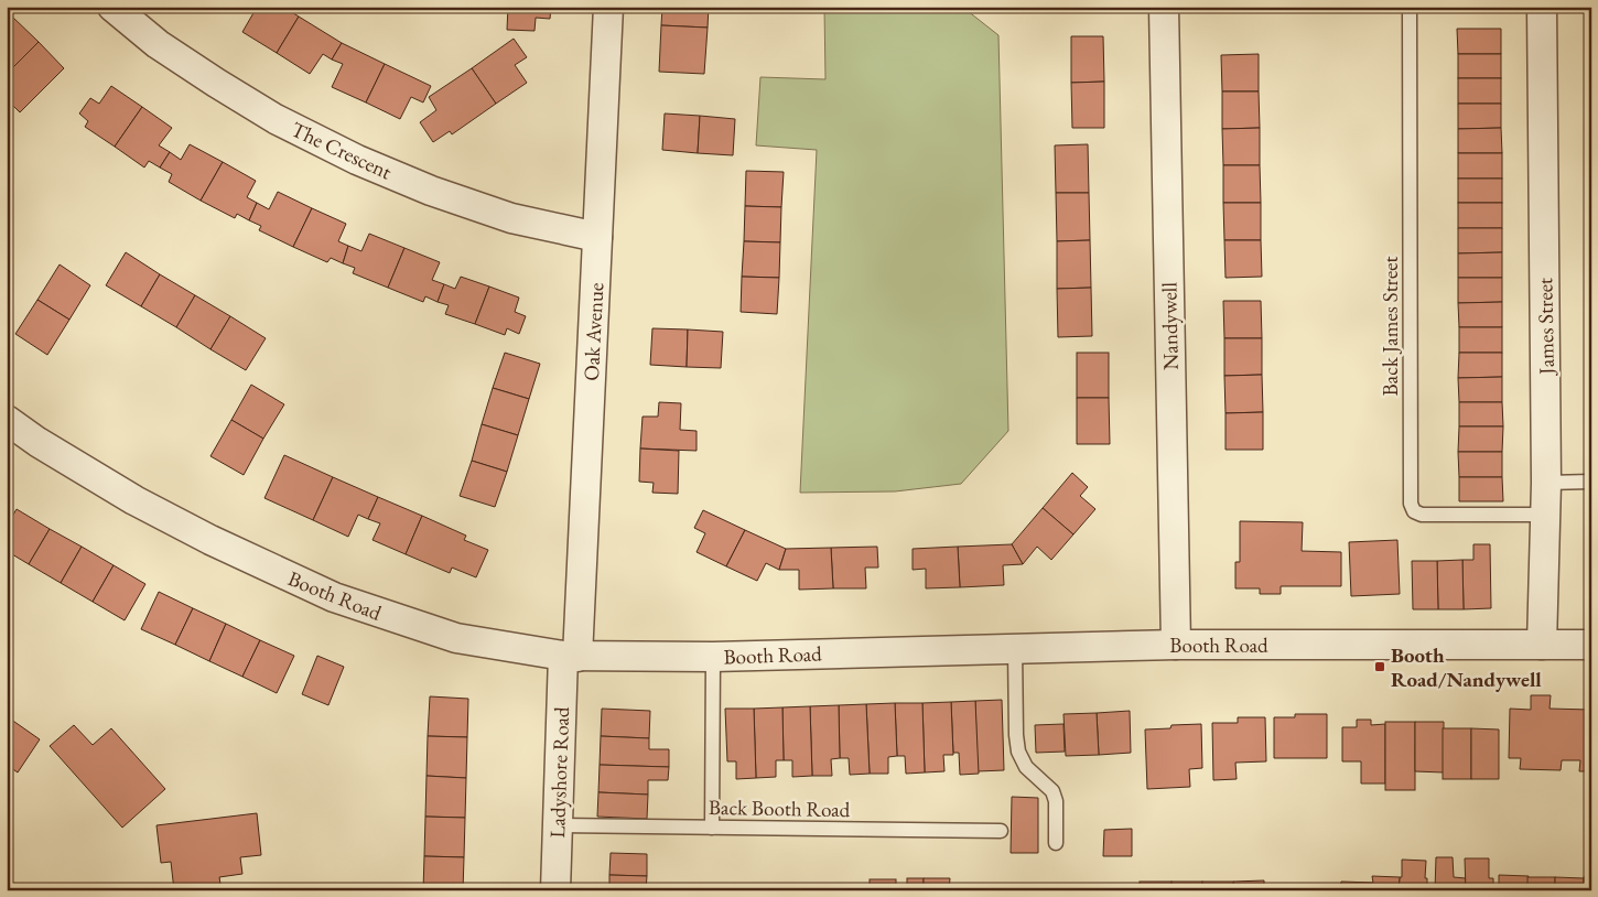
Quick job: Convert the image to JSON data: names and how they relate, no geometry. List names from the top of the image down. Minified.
{"streets":{"street":["The Crescent","Nandywell","James Street","Oak Avenue","Booth Road","Ladyshore Road"],"lane":["Back James Street","Back Booth Road"]},"crossings":[["The Crescent","Oak Avenue"],["Nandywell","Booth Road"],["Back James Street","James Street"],["James Street","Booth Road"],["Oak Avenue","Booth Road"],["Oak Avenue","Ladyshore Road"],["Booth Road","Ladyshore Road"],["Ladyshore Road","Back Booth Road"]],"places":{"transit":["Booth Road/Nandywell"]}}
